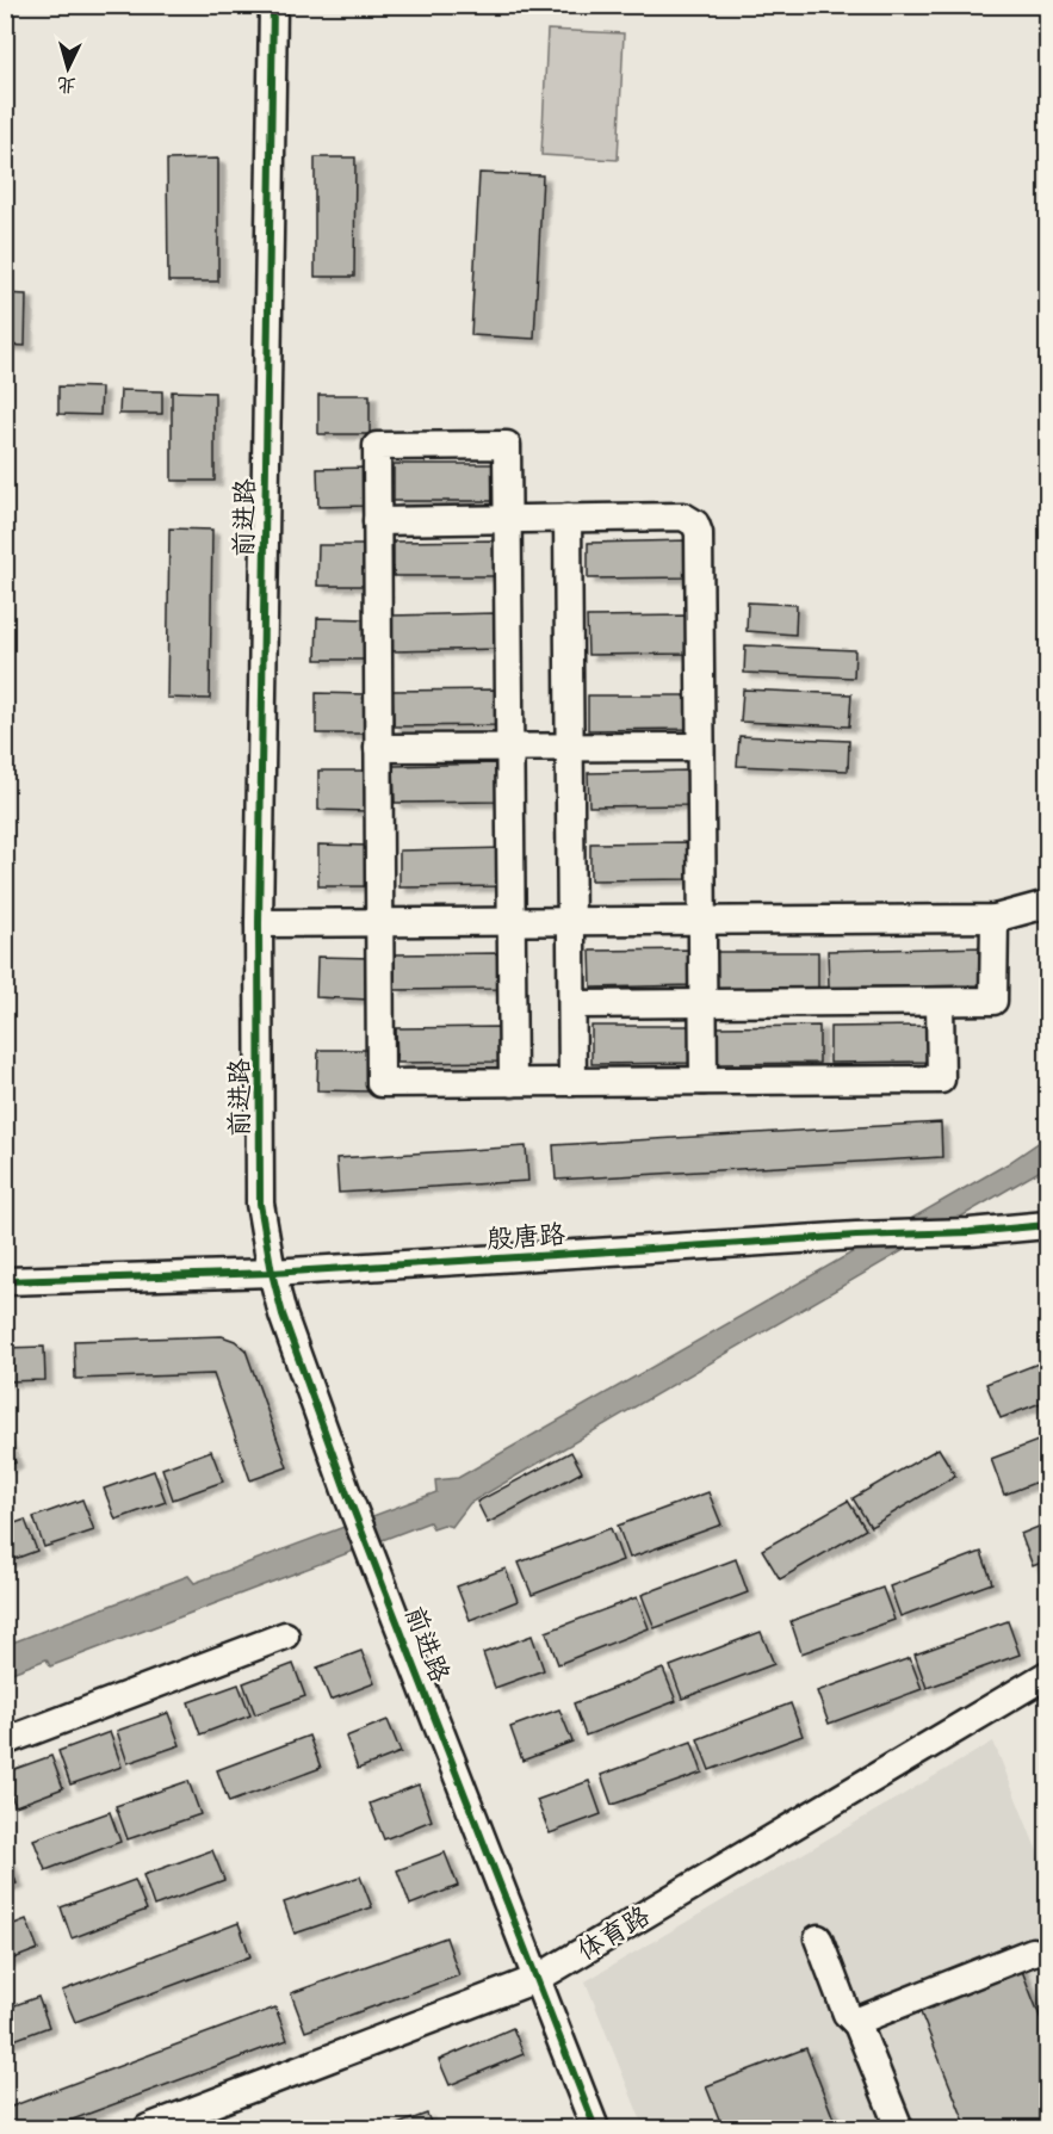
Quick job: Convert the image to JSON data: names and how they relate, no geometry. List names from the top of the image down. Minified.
{"streets":{"street":["前进路","殷唐路","体育路"]},"crossings":[["前进路","殷唐路"],["前进路","体育路"]],"north":"bottom"}
